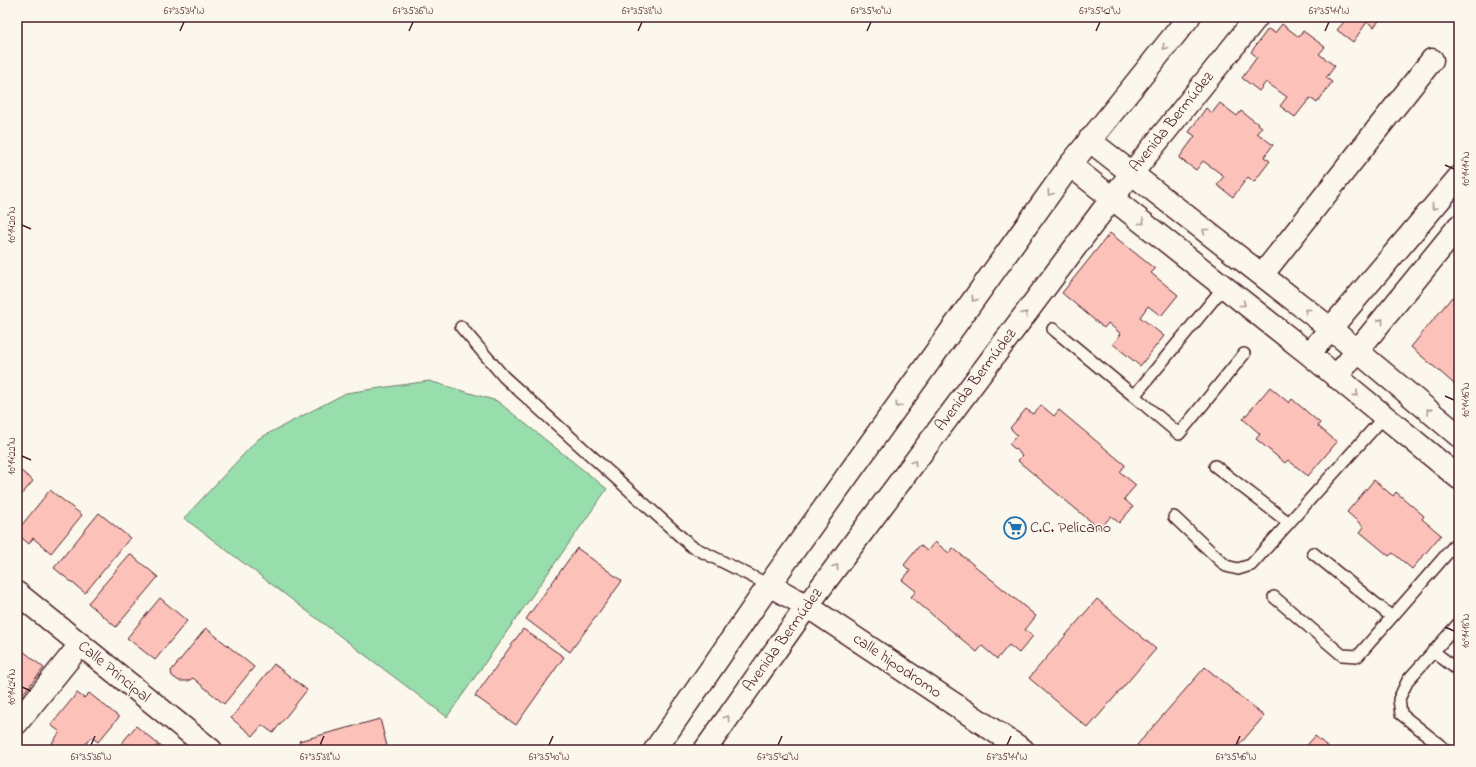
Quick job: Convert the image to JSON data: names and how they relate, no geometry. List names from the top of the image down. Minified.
{"streets":{"street":["Avenida Bermúdez","calle hipodromo","Calle Principal"]},"crossings":[["Avenida Bermúdez","calle hipodromo"]],"places":{"supermarket":["C.C. Pelícano"]},"coordinates":["67°35'34\"W","67°35'36\"W","67°35'38\"W","67°35'40\"W","67°35'42\"W","67°35'44\"W","10°14'14\"N","10°14'20\"N","10°14'16\"N","10°14'22\"N","10°14'18\"N","10°14'24\"N","67°35'46\"W"]}
